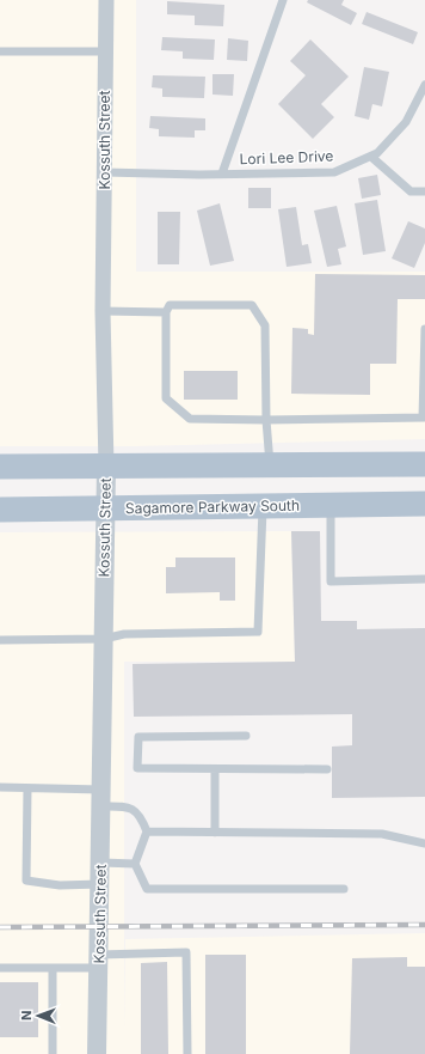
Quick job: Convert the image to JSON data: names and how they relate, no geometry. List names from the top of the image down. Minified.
{"streets":{"main road":["Sagamore Parkway South"],"street":["Kossuth Street"],"lane":["Lori Lee Drive"]},"crossings":[["Kossuth Street","Lori Lee Drive"],["Kossuth Street","Sagamore Parkway South"]],"north":"left"}
